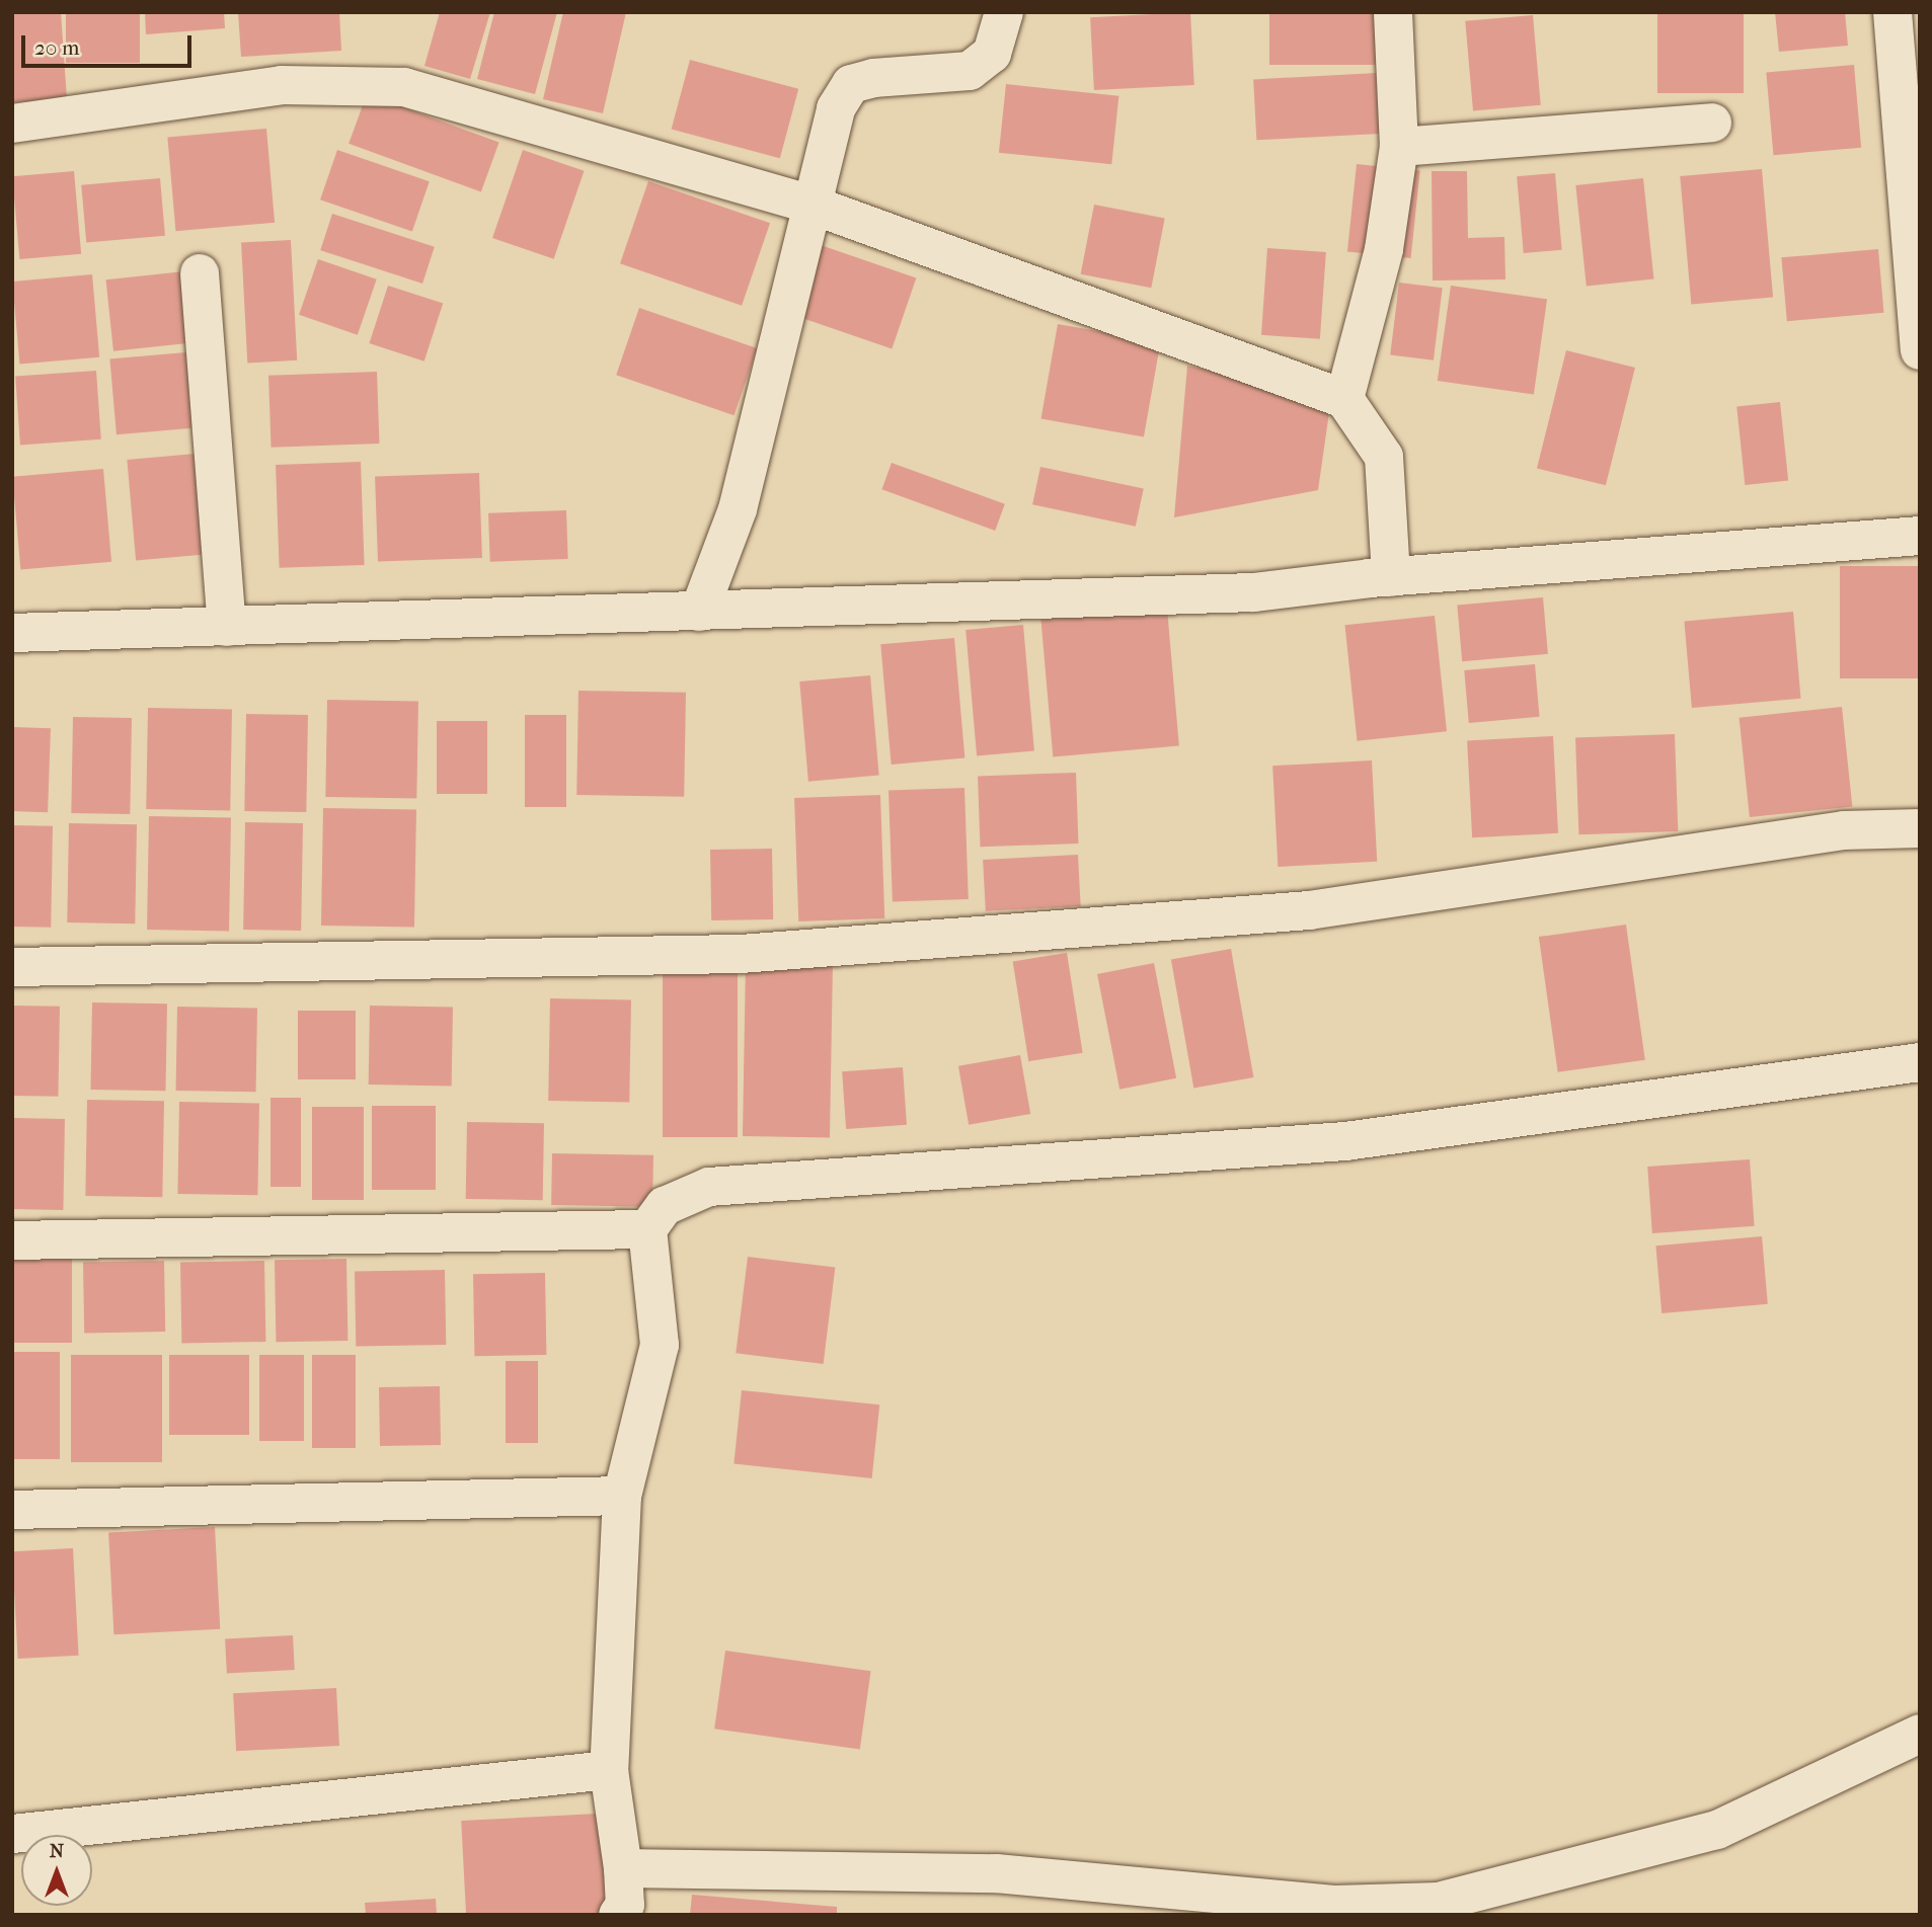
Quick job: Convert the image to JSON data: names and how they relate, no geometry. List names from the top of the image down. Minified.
{"scale_bar":"20 m","north":"top"}
